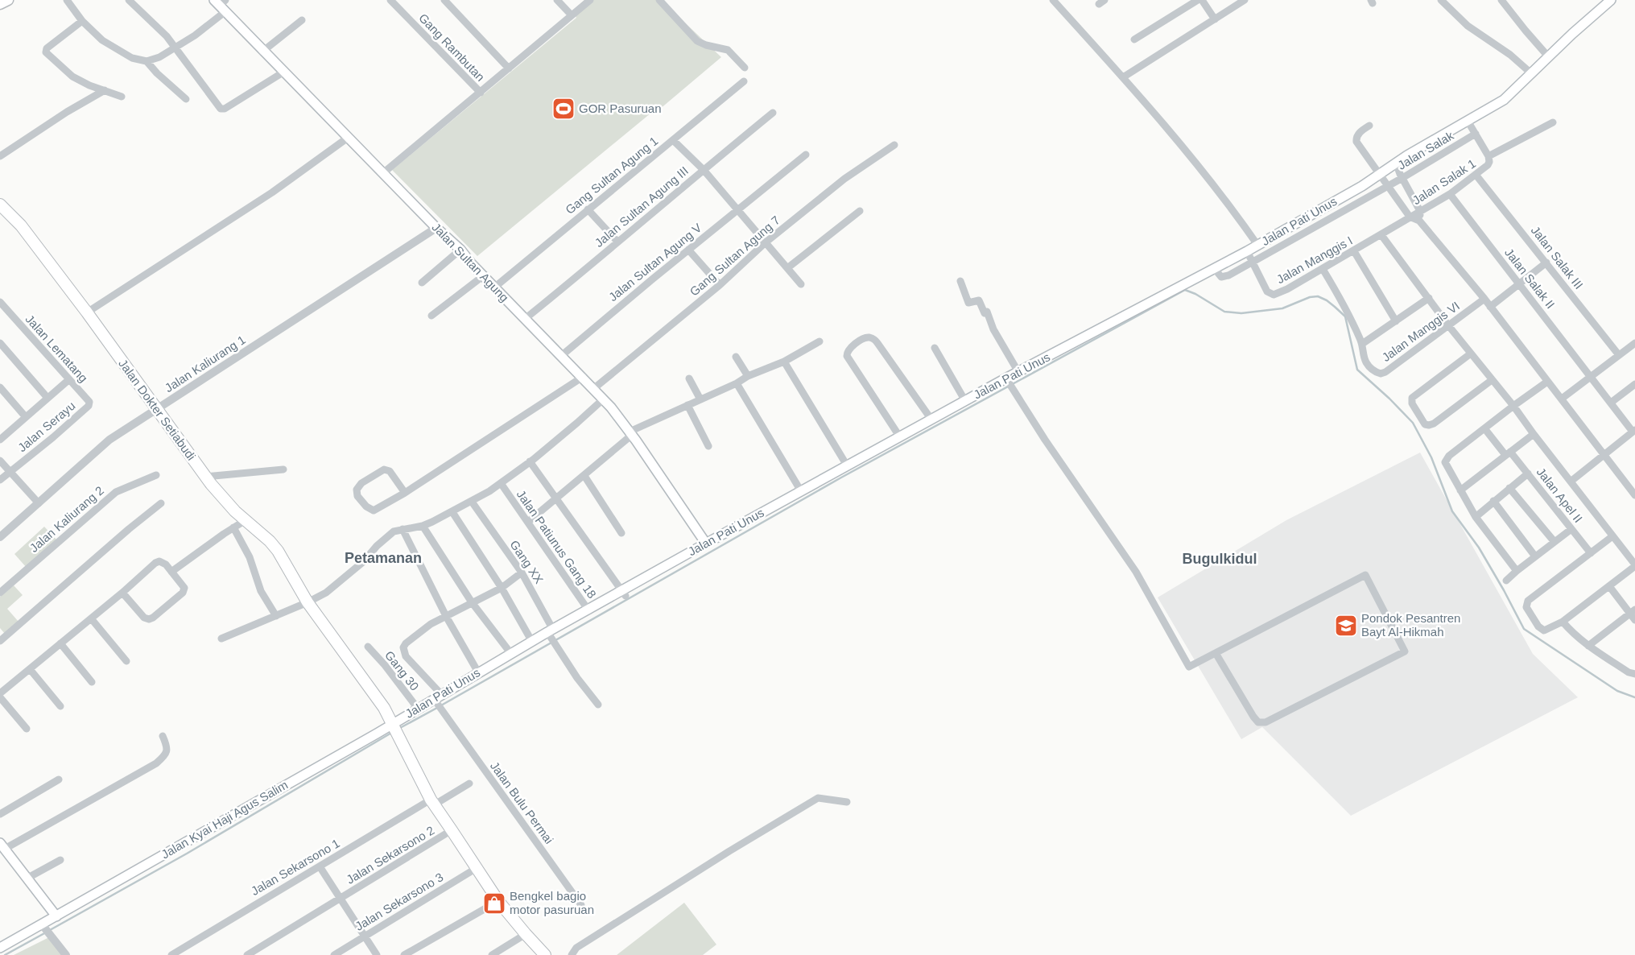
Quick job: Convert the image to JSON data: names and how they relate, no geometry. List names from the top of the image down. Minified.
{"streets":{"highway":["Jalan Dokter Setiabudi"],"main road":["Jalan Pati Unus","Jalan Sultan Agung","Jalan Kyai Haji Agus Salim"],"street":["Gang Rambutan","Jalan Salak","Gang Sultan Agung 1","Jalan Salak 1","Jalan Sultan Agung III","Gang Sultan Agung 7","Jalan Salak III","Jalan Manggis I","Jalan Sultan Agung V","Jalan Salak II","Jalan Manggis VI","Jalan Lematang","Jalan Kaliurang 1","Jalan Serayu","Jalan Apel II","Jalan Kaliurang 2","Jalan Patiunus Gang 18","Gang XX","Gang 30","Jalan Bulu Permai","Jalan Sekarsono 2","Jalan Sekarsono 1","Jalan Sekarsono 3"]},"crossings":[["Jalan Salak","Jalan Salak 1"],["Jalan Salak","Jalan Pati Unus"],["Jalan Salak","Jalan Manggis I"],["Gang Sultan Agung 1","Jalan Sultan Agung"],["Jalan Salak 1","Jalan Pati Unus"],["Jalan Salak 1","Jalan Salak III"],["Jalan Salak 1","Jalan Manggis I"],["Jalan Salak 1","Jalan Salak II"],["Jalan Sultan Agung III","Jalan Sultan Agung"],["Jalan Pati Unus","Jalan Manggis I"],["Jalan Pati Unus","Jalan Sultan Agung"],["Jalan Pati Unus","Jalan Dokter Setiabudi"],["Jalan Pati Unus","Jalan Patiunus Gang 18"],["Jalan Pati Unus","Gang XX"],["Jalan Pati Unus","Gang 30"],["Jalan Pati Unus","Jalan Bulu Permai"],["Jalan Pati Unus","Jalan Kyai Haji Agus Salim"],["Gang Sultan Agung 7","Jalan Sultan Agung"],["Jalan Sultan Agung","Jalan Sultan Agung V"],["Jalan Sultan Agung","Jalan Kaliurang 1"],["Jalan Lematang","Jalan Serayu"],["Jalan Kaliurang 1","Jalan Dokter Setiabudi"],["Jalan Dokter Setiabudi","Jalan Kyai Haji Agus Salim"],["Jalan Dokter Setiabudi","Jalan Sekarsono 2"],["Jalan Dokter Setiabudi","Jalan Sekarsono 1"],["Jalan Dokter Setiabudi","Jalan Sekarsono 3"]],"districts":["Petamanan","Bugulkidul"],"places":{"sports":["GOR Pasuruan"],"school or university":["Pondok Pesantren Bayt Al-Hikmah"],"shop":["Bengkel bagio motor pasuruan"]}}
